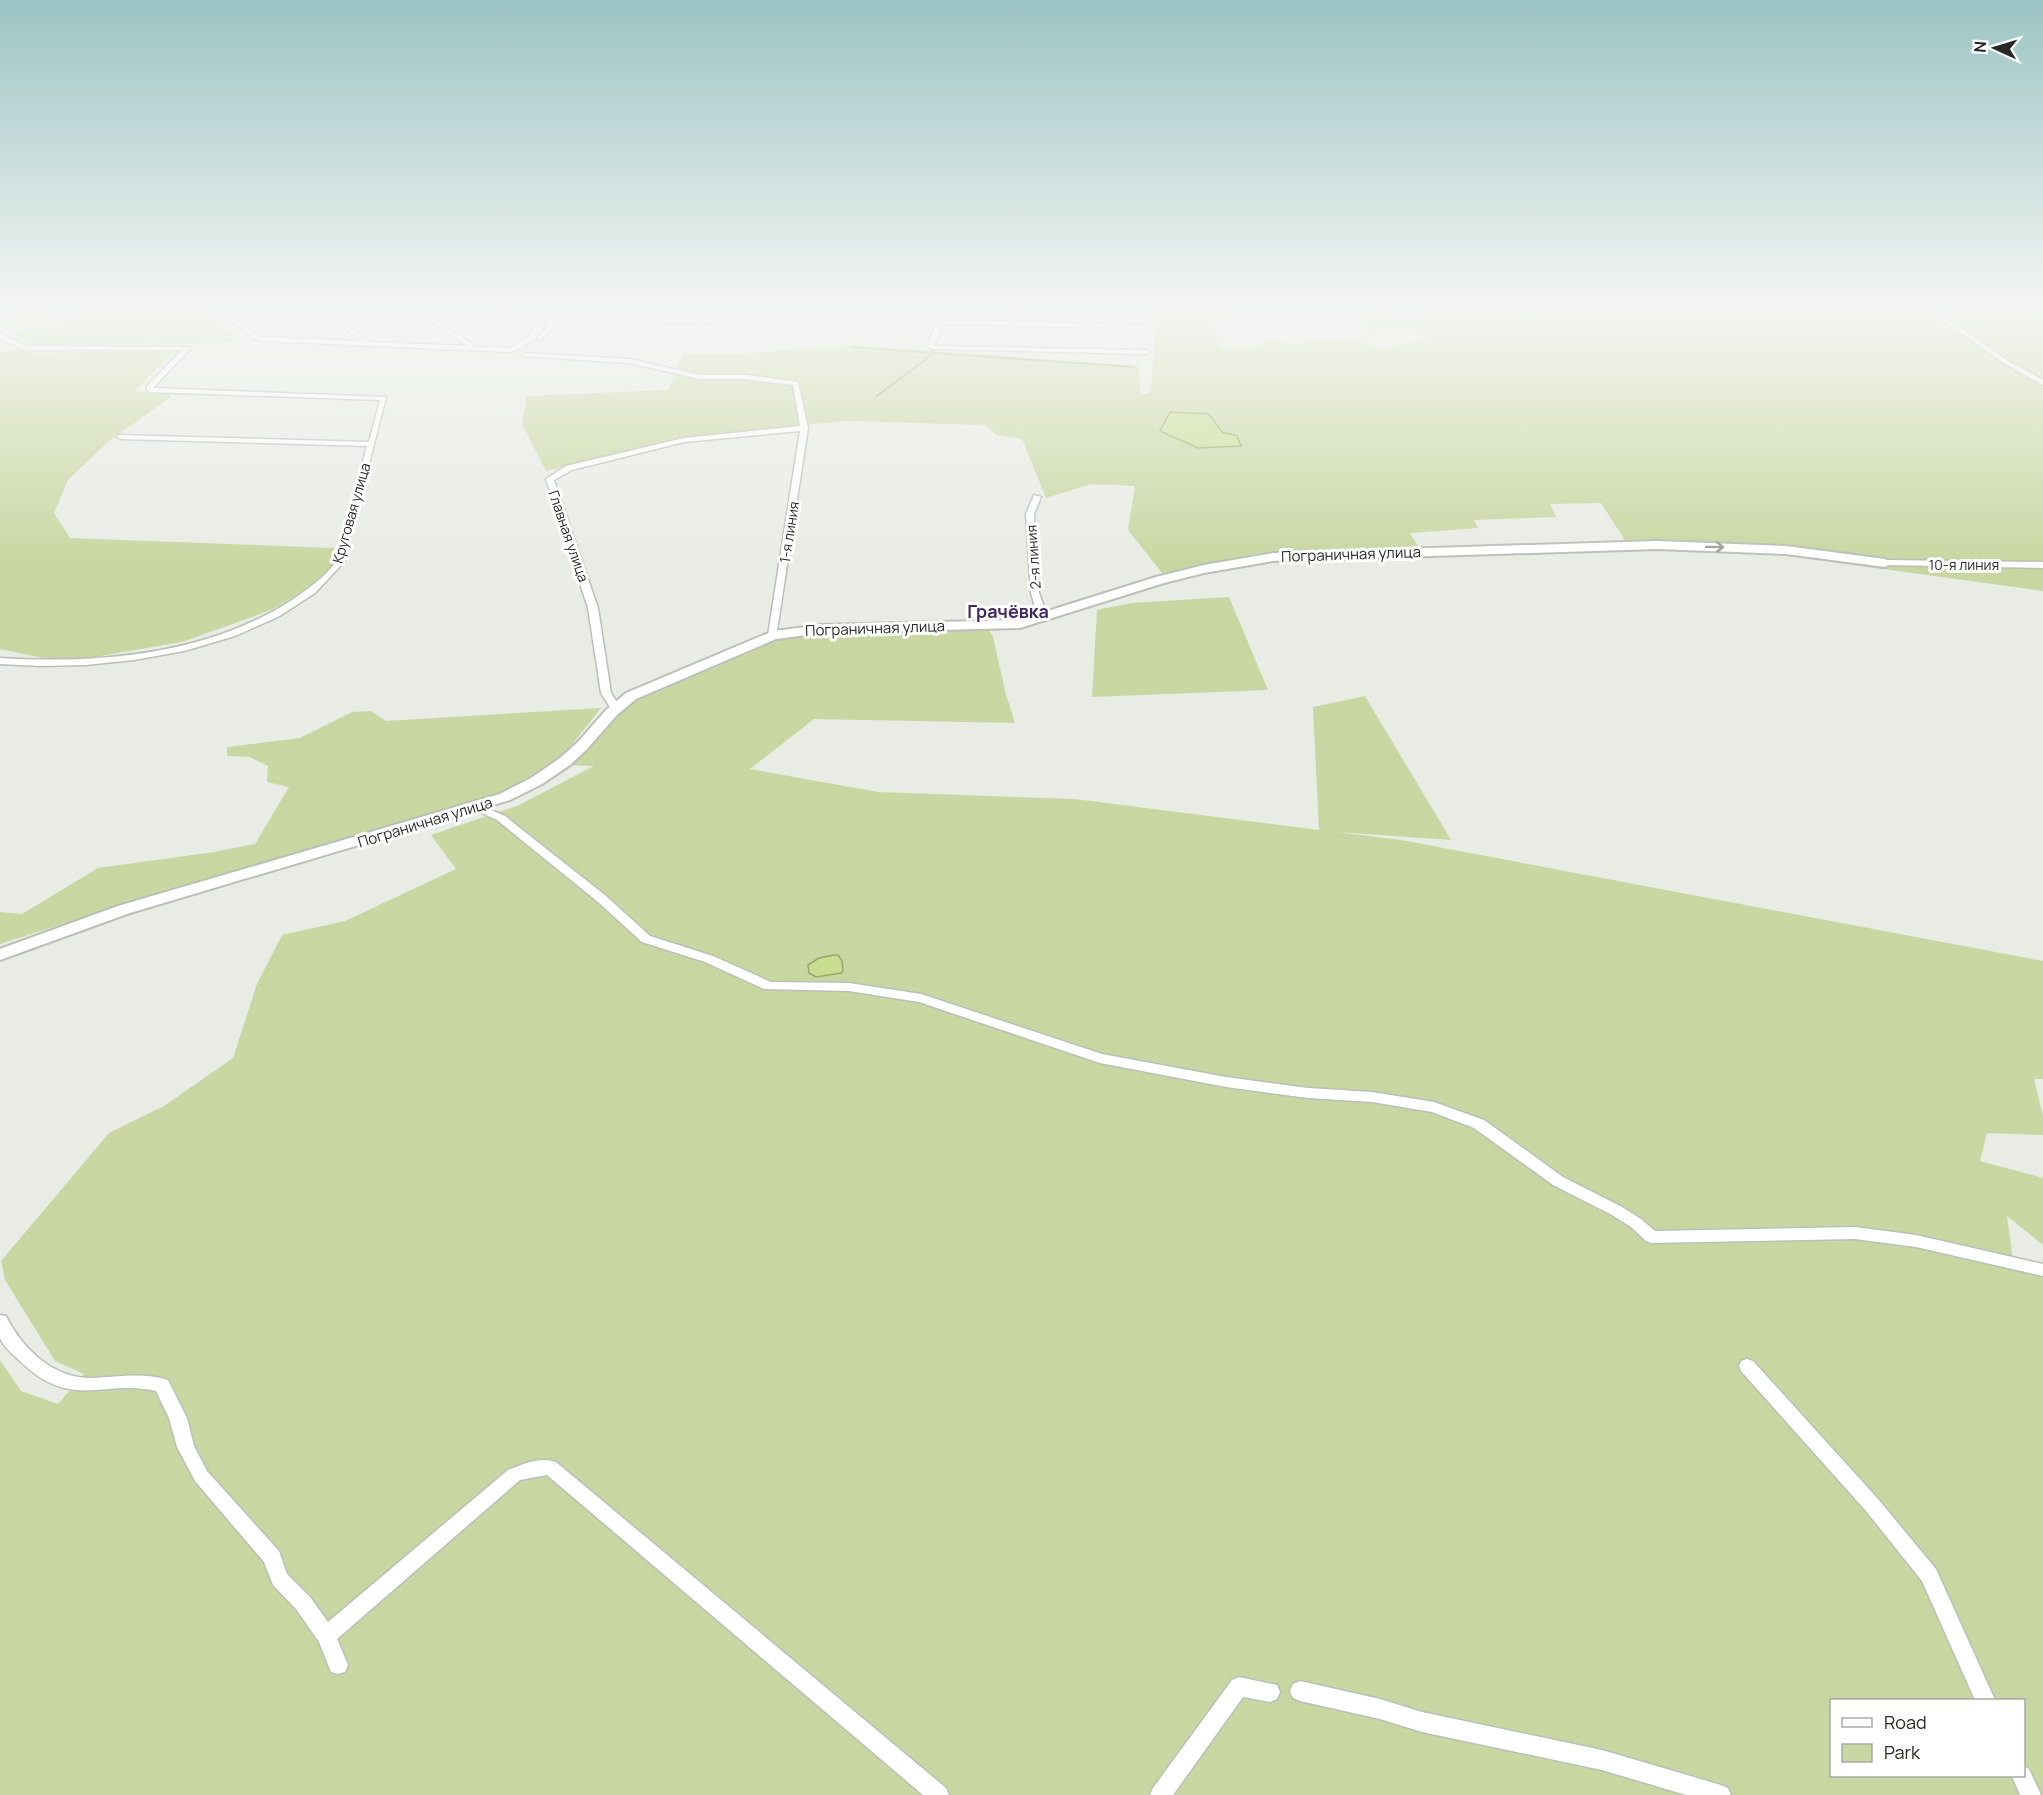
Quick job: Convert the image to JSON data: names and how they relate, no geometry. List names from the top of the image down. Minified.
{"streets":{"street":["Круговая улица","1-я линия","Главная улица","Пограничная улица","2-я линия","10-я линия"]},"crossings":[["1-я линия","Главная улица"],["1-я линия","Пограничная улица"],["Главная улица","Пограничная улица"],["Пограничная улица","2-я линия"],["Пограничная улица","10-я линия"]],"one_way":["Пограничная улица"],"districts":["Грачёвка"],"legend":["Road","Park"],"north":"left"}
